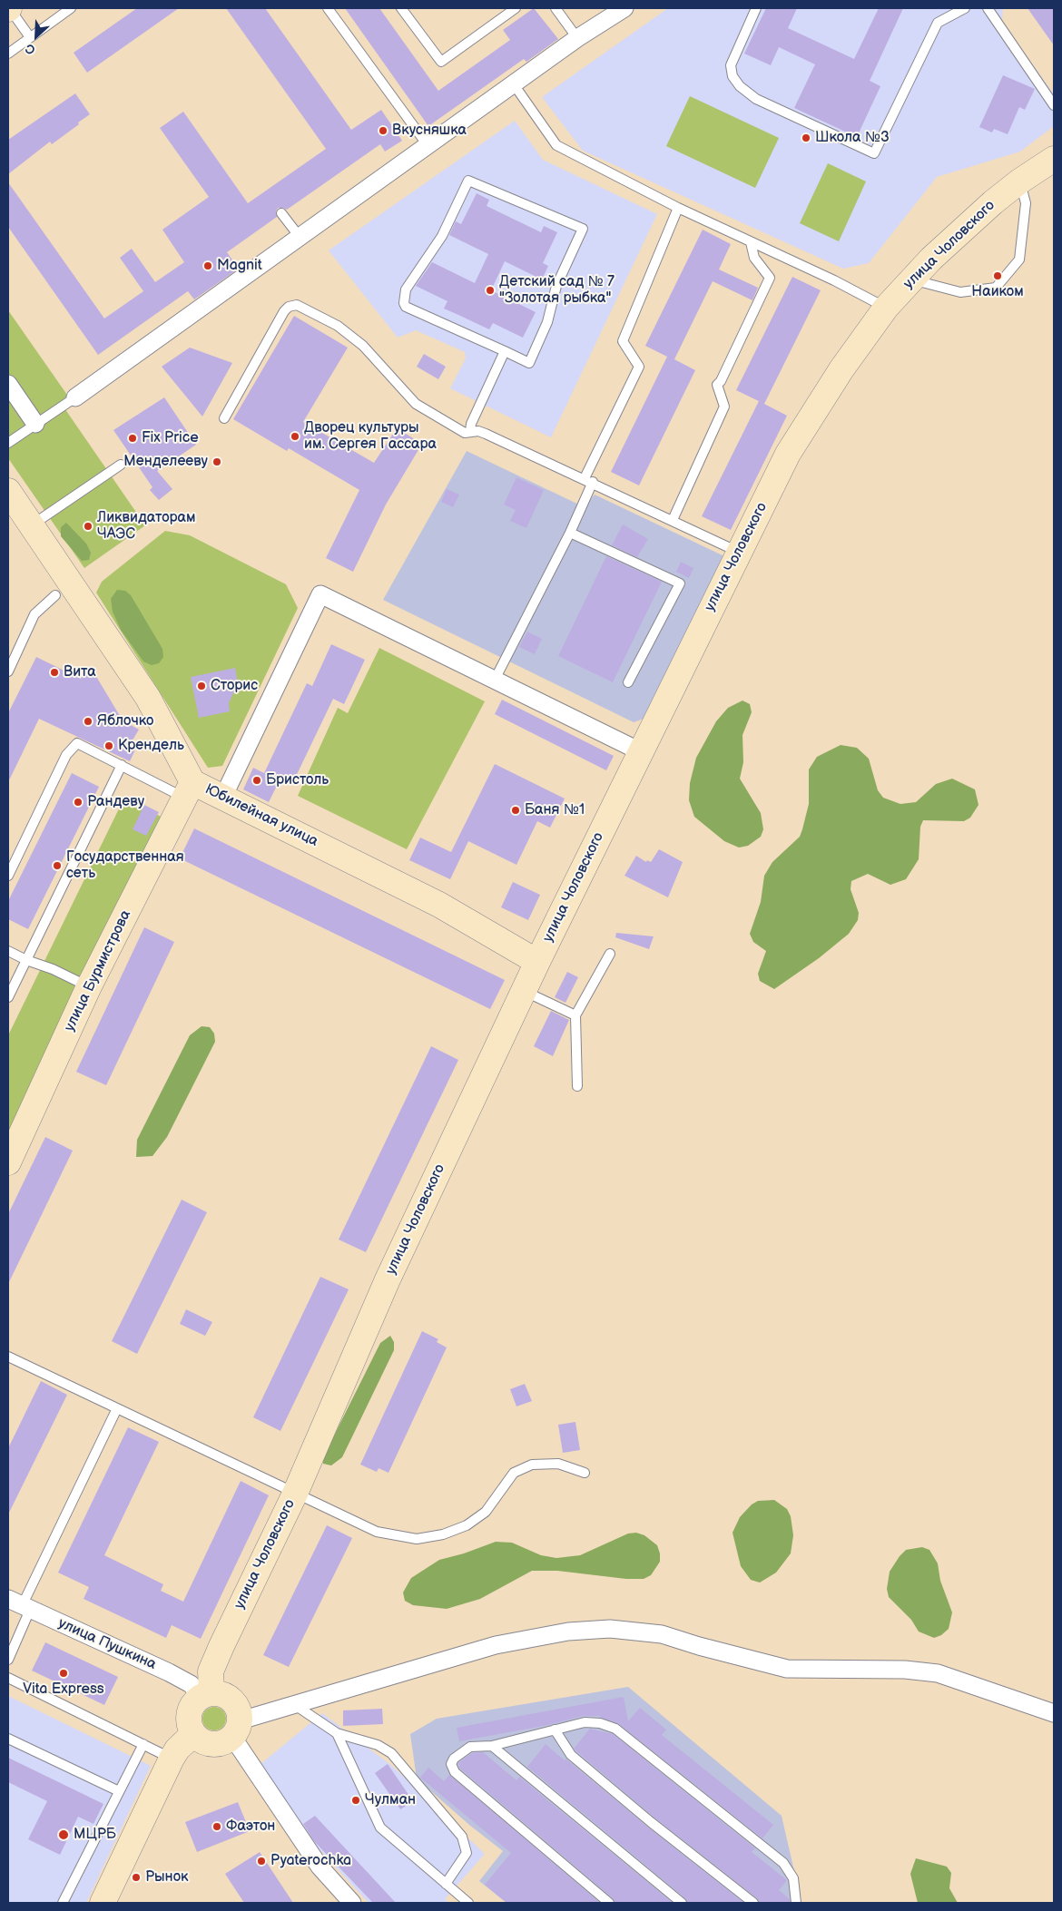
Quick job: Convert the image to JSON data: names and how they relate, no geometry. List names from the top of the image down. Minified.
{"streets":{"street":["улица Чоловского","Юбилейная улица","улица Бурмистрова","улица Пушкина"]},"crossings":[["улица Чоловского","Юбилейная улица"],["улица Чоловского","улица Пушкина"],["Юбилейная улица","улица Бурмистрова"]],"places":["Вкусняшка","Школа №3","Magnit","Наиком","Детский сад № 7 \"Золотая рыбка\"","Дворец культуры им. Сергея Гассара","Fix Price","Менделееву","Ликвидаторам ЧАЭС","Вита","Сторис","Яблочко","Крендель","Бристоль","Рандеву","Баня №1","Государственная сеть","Vita Express","Чулман","Фаэтон","МЦРБ","Pyaterochka","Рынок"],"north":"bottom left"}
